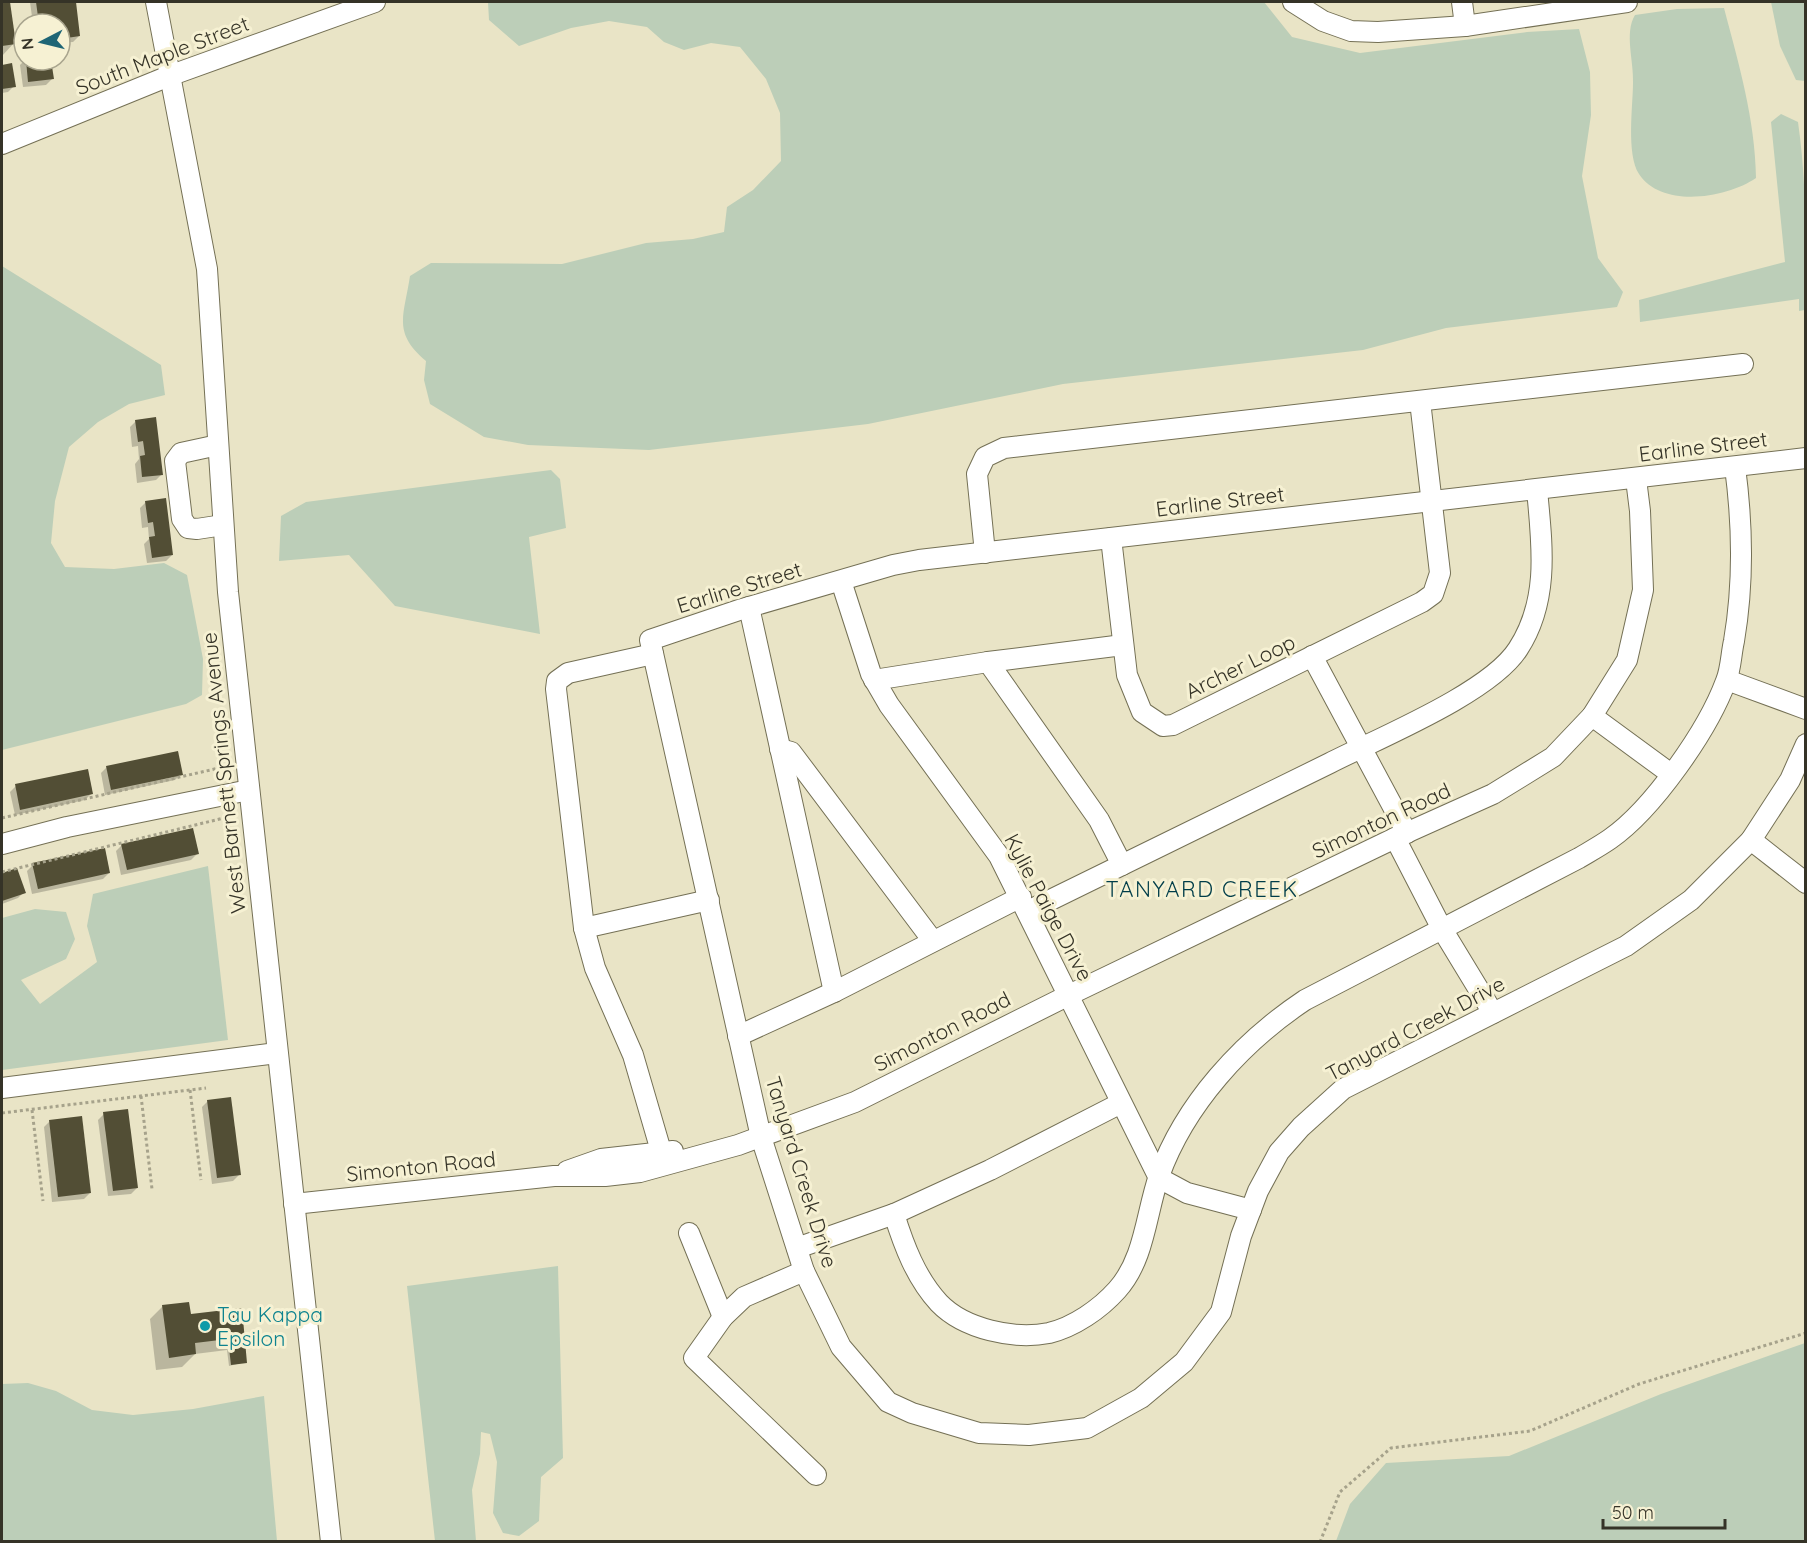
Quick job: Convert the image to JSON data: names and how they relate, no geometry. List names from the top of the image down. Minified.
{"streets":{"street":["South Maple Street","Earline Street","Archer Loop","West Barnett Springs Avenue","Simonton Road","Kylie Paige Drive","Tanyard Creek Drive"]},"crossings":[["South Maple Street","West Barnett Springs Avenue"],["Earline Street","Archer Loop"],["Earline Street","Simonton Road"],["Earline Street","Kylie Paige Drive"],["Earline Street","Tanyard Creek Drive"],["West Barnett Springs Avenue","Simonton Road"],["Simonton Road","Kylie Paige Drive"],["Simonton Road","Tanyard Creek Drive"]],"districts":["TANYARD CREEK"],"places":["Tau Kappa Epsilon"],"scale_bar":"50 m","north":"left"}
